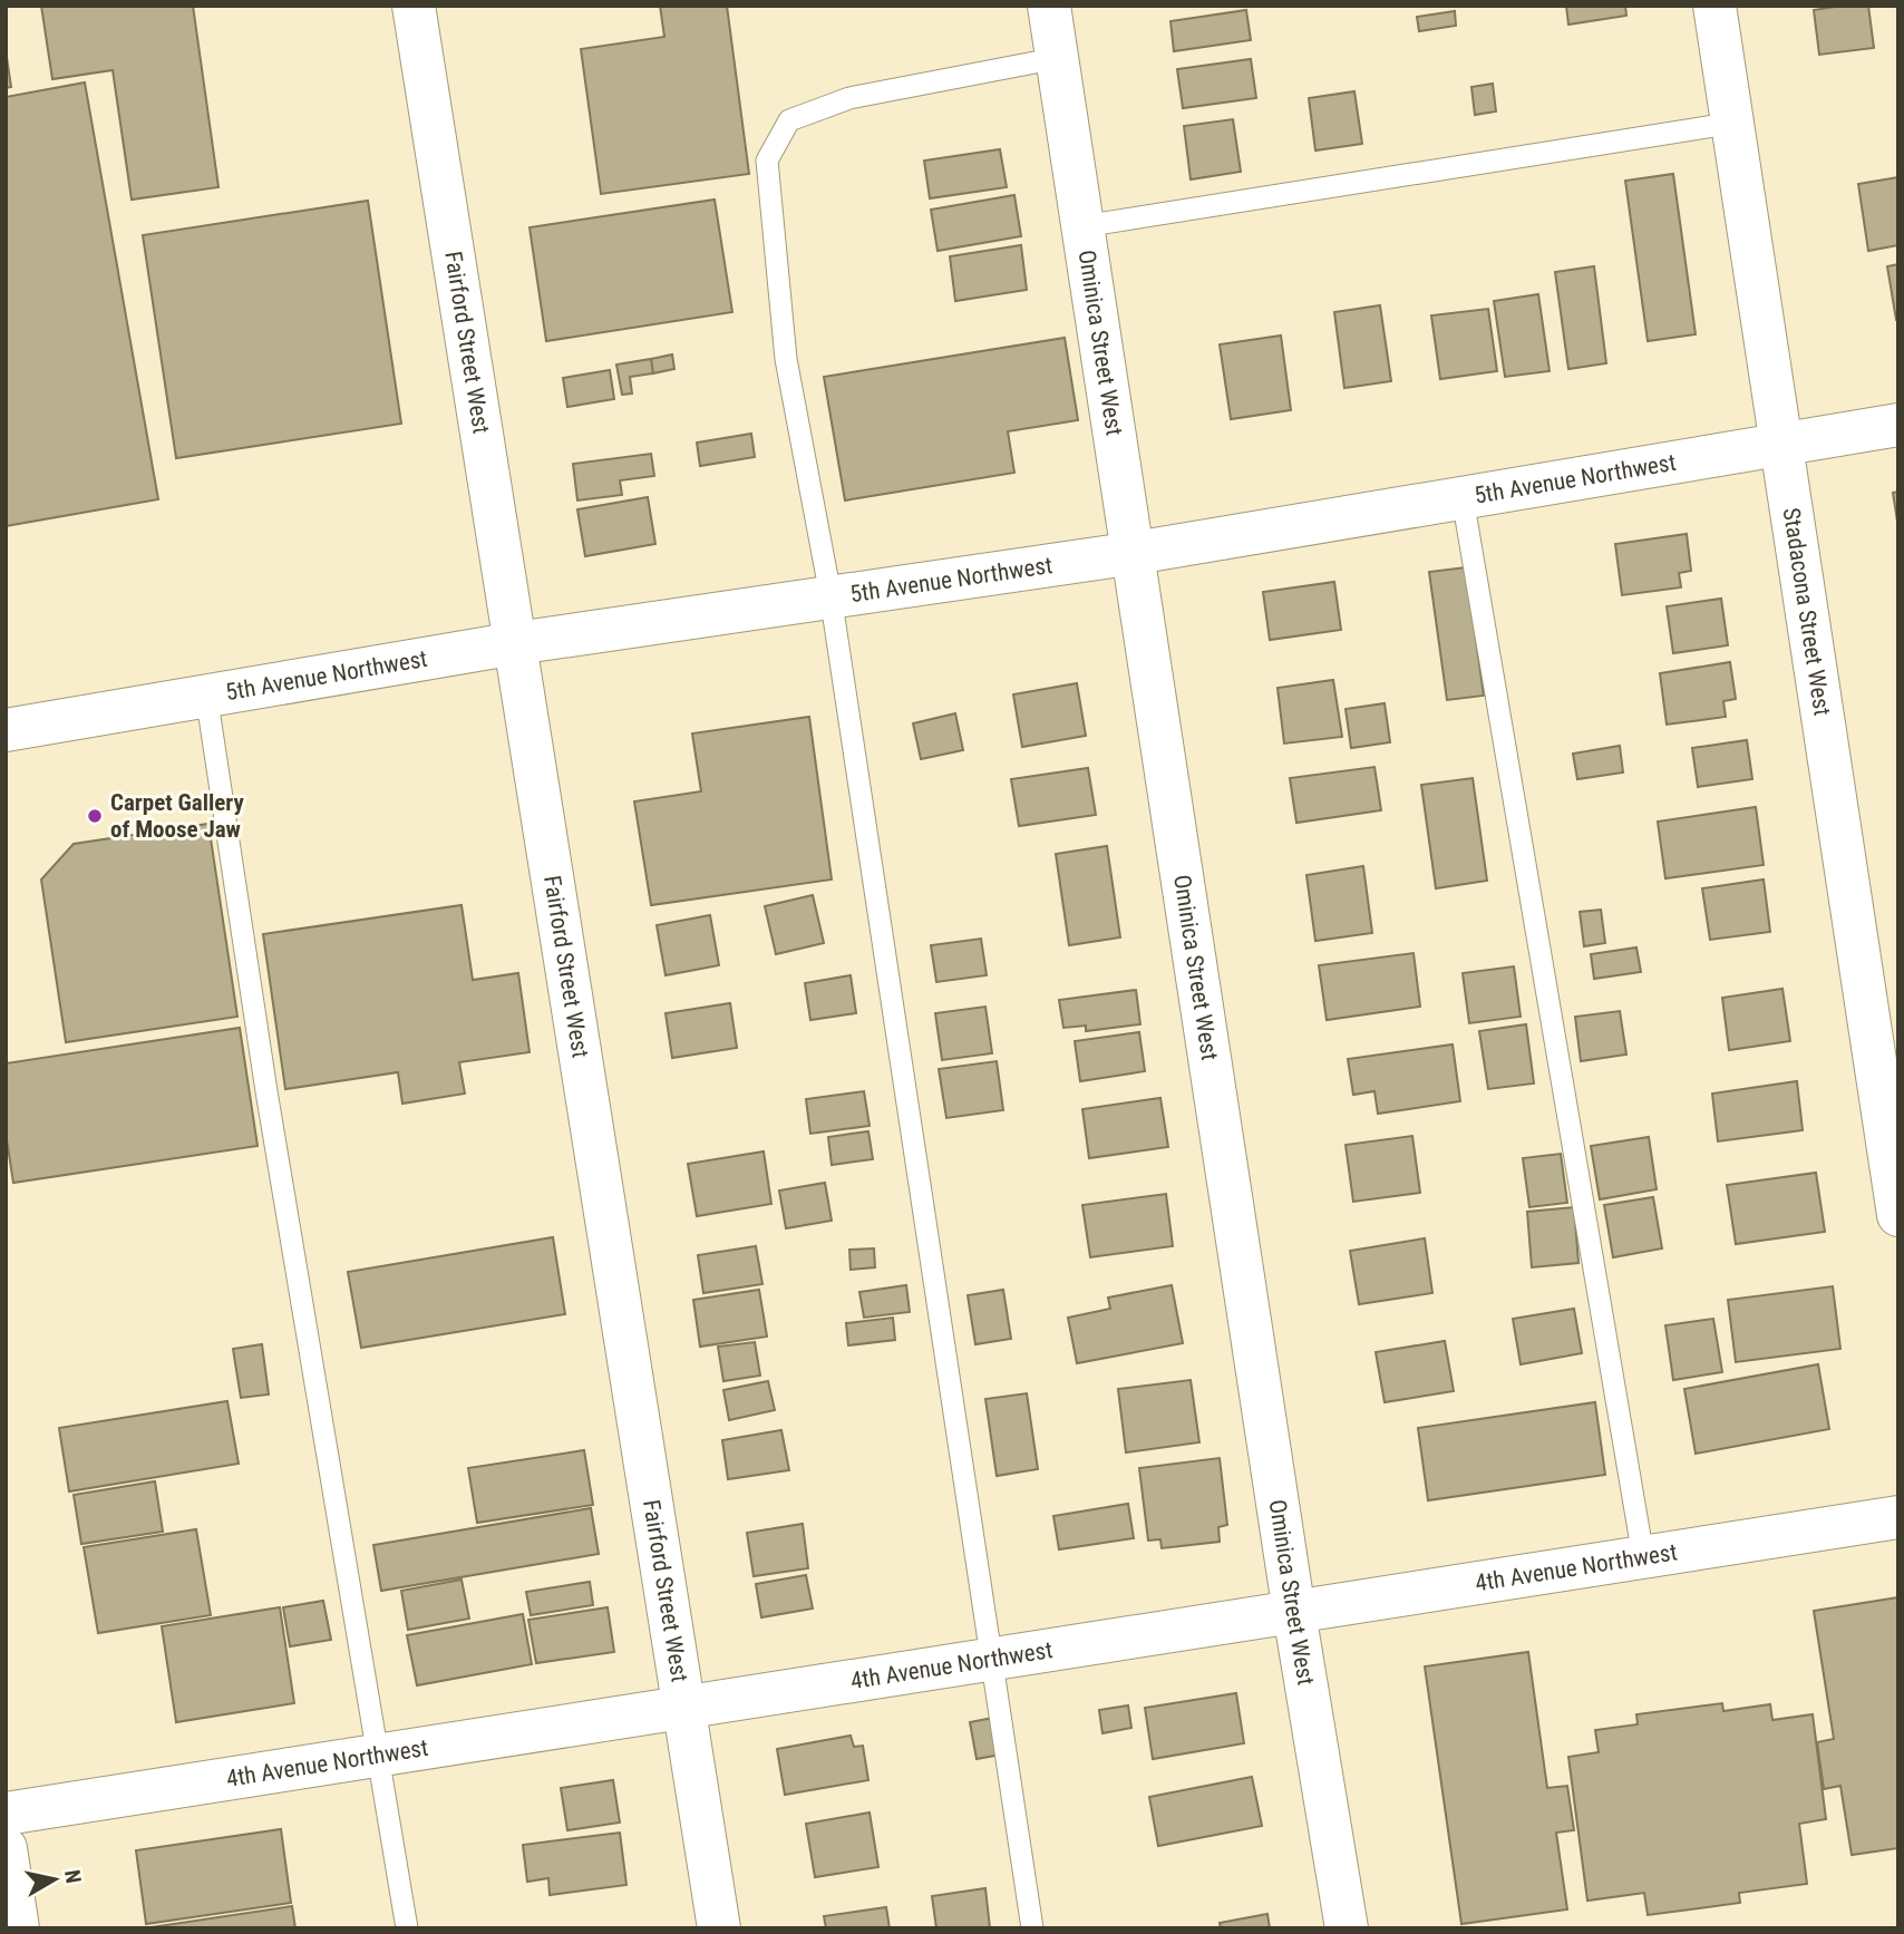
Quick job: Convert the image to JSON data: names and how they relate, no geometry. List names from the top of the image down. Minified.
{"streets":{"street":["Fairford Street West","Ominica Street West","5th Avenue Northwest","Stadacona Street West","4th Avenue Northwest"]},"crossings":[["Fairford Street West","5th Avenue Northwest"],["Fairford Street West","4th Avenue Northwest"],["Ominica Street West","5th Avenue Northwest"],["Ominica Street West","4th Avenue Northwest"],["5th Avenue Northwest","Stadacona Street West"]],"places":["Carpet Gallery of Moose Jaw"],"north":"right"}
